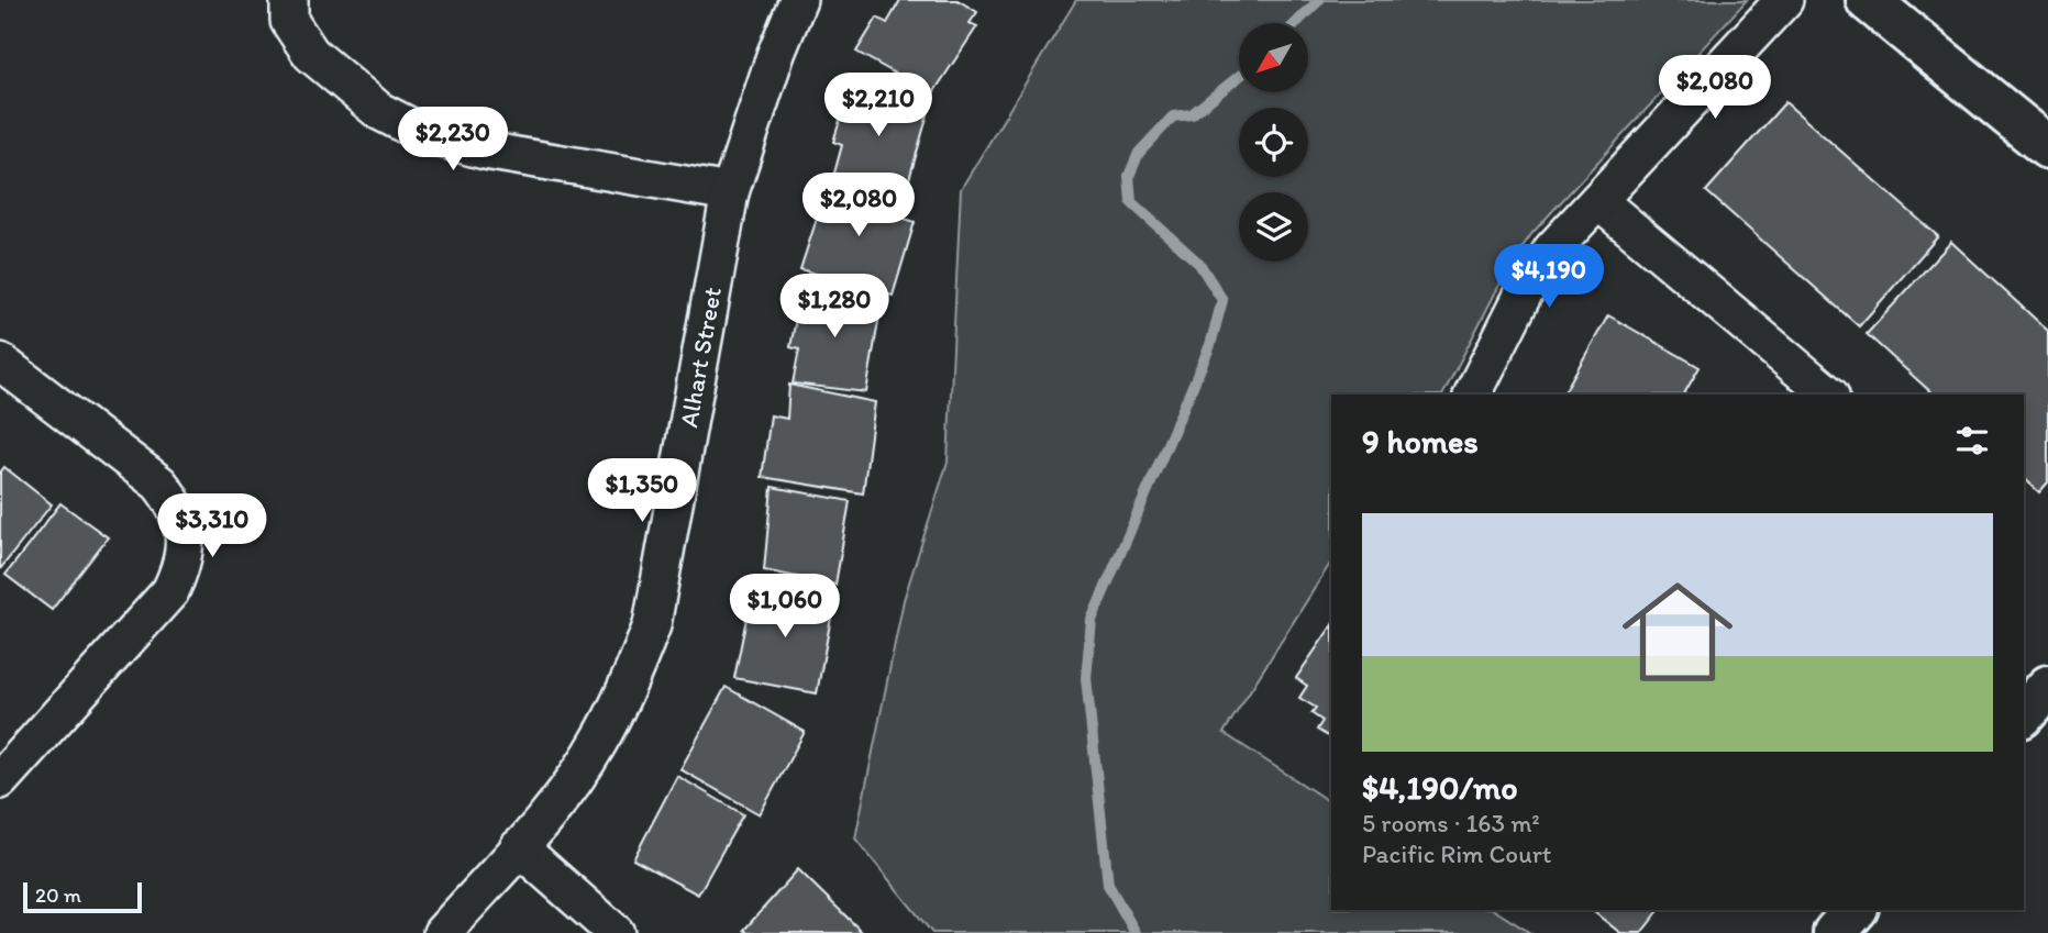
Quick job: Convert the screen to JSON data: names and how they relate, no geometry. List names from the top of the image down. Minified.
{"streets":{"street":["Alhart Street"]},"scale_bar":"20 m","north":"bottom left","page":{"price":["$2,080","$2,210","$2,230","$2,080","$4,190","$1,280","$1,350","$3,310","$1,060"],"heading":"9 homes","list":[{"name":"$4,190/mo","note":"5 rooms · 163 m² · Pacific Rim Court"}],"scale":"20 m"}}
